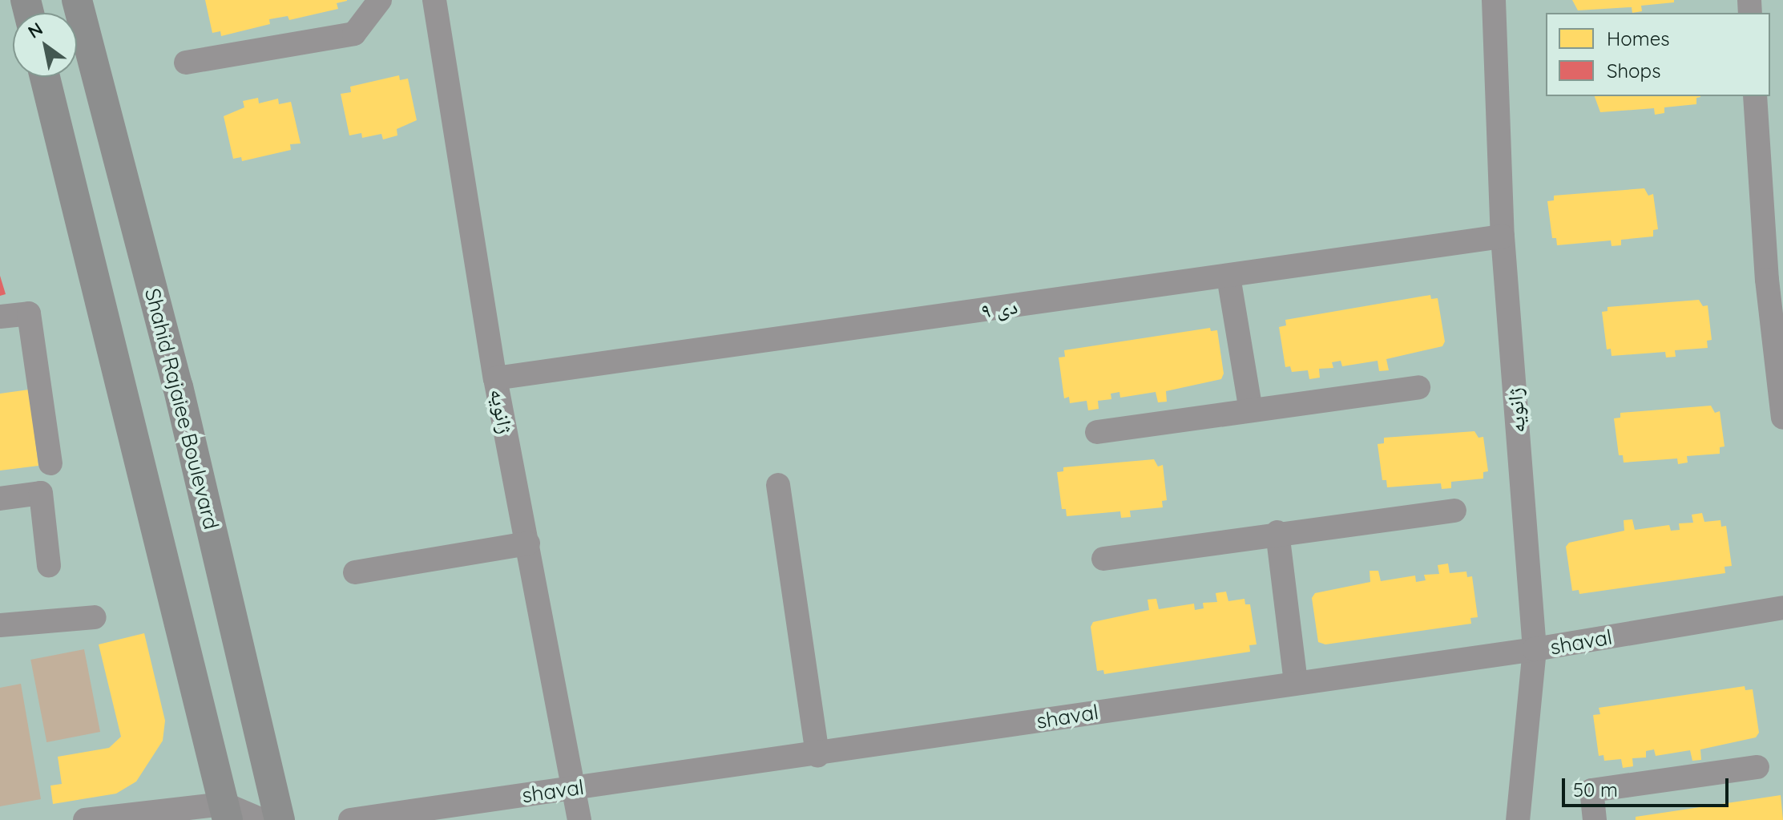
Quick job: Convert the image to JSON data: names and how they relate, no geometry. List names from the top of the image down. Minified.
{"streets":{"main road":["Shahid Rajaiee Boulevard"],"street":["۹ دی","ژانویه","shaval"]},"crossings":[["۹ دی","ژانویه"],["ژانویه","shaval"]],"legend":["Homes","Shops"],"scale_bar":"50 m","north":"top left"}
